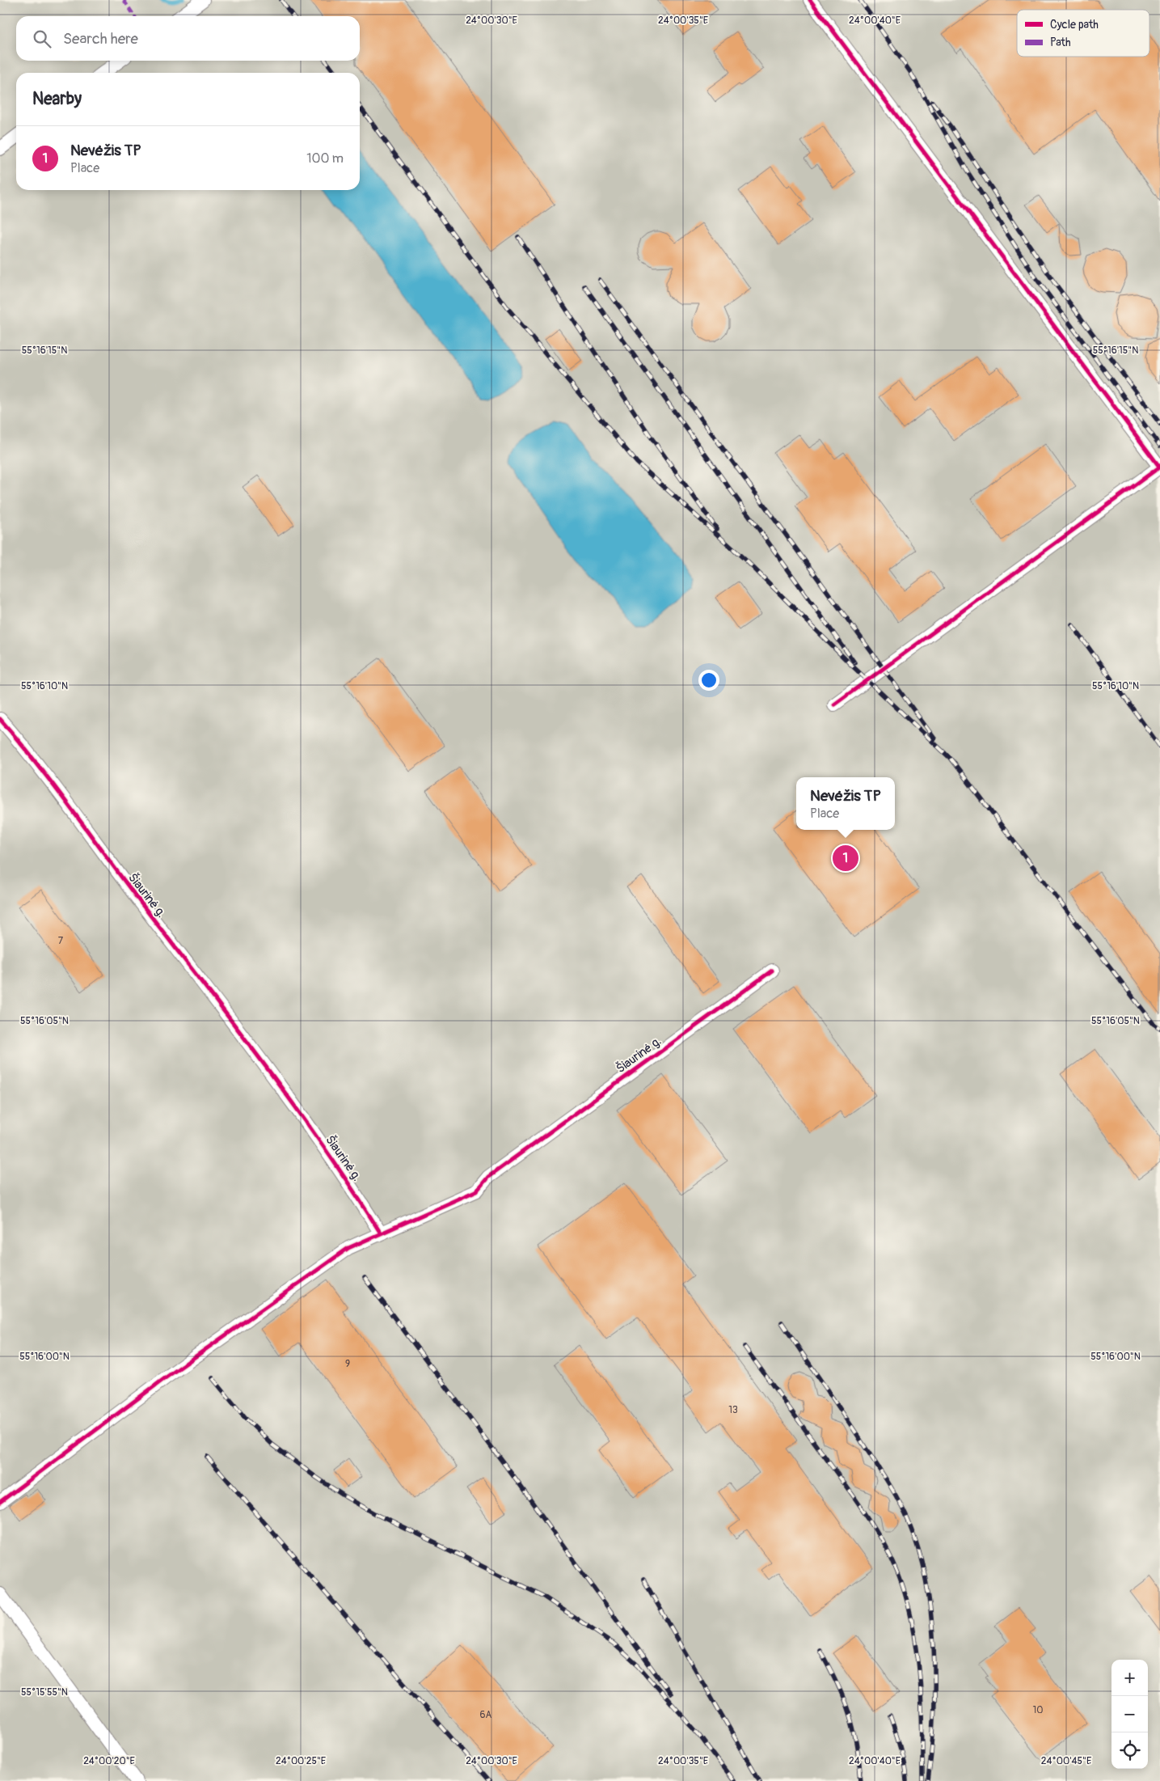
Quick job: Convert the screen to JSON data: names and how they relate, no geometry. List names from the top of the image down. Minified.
{"streets":{"street":["Šiaurinė g."]},"house_numbers":["7","9","13","10","6A"],"legend":["Cycle path","Path"],"page":{"search":"Search here","heading":"Nearby","list":[{"mark":"1","name":"Nevėžis TP","note":"Place","value":"100 m"}],"popup":["Nevėžis TP","Place"],"pins":"1","map_buttons":["+","−"]},"coordinates":["24°00'30\"E","24°00'35\"E","24°00'40\"E","55°16'15\"N","55°16'10\"N","55°16'05\"N","55°16'00\"N","55°15'55\"N","24°00'20\"E","24°00'25\"E","24°00'45\"E"]}
